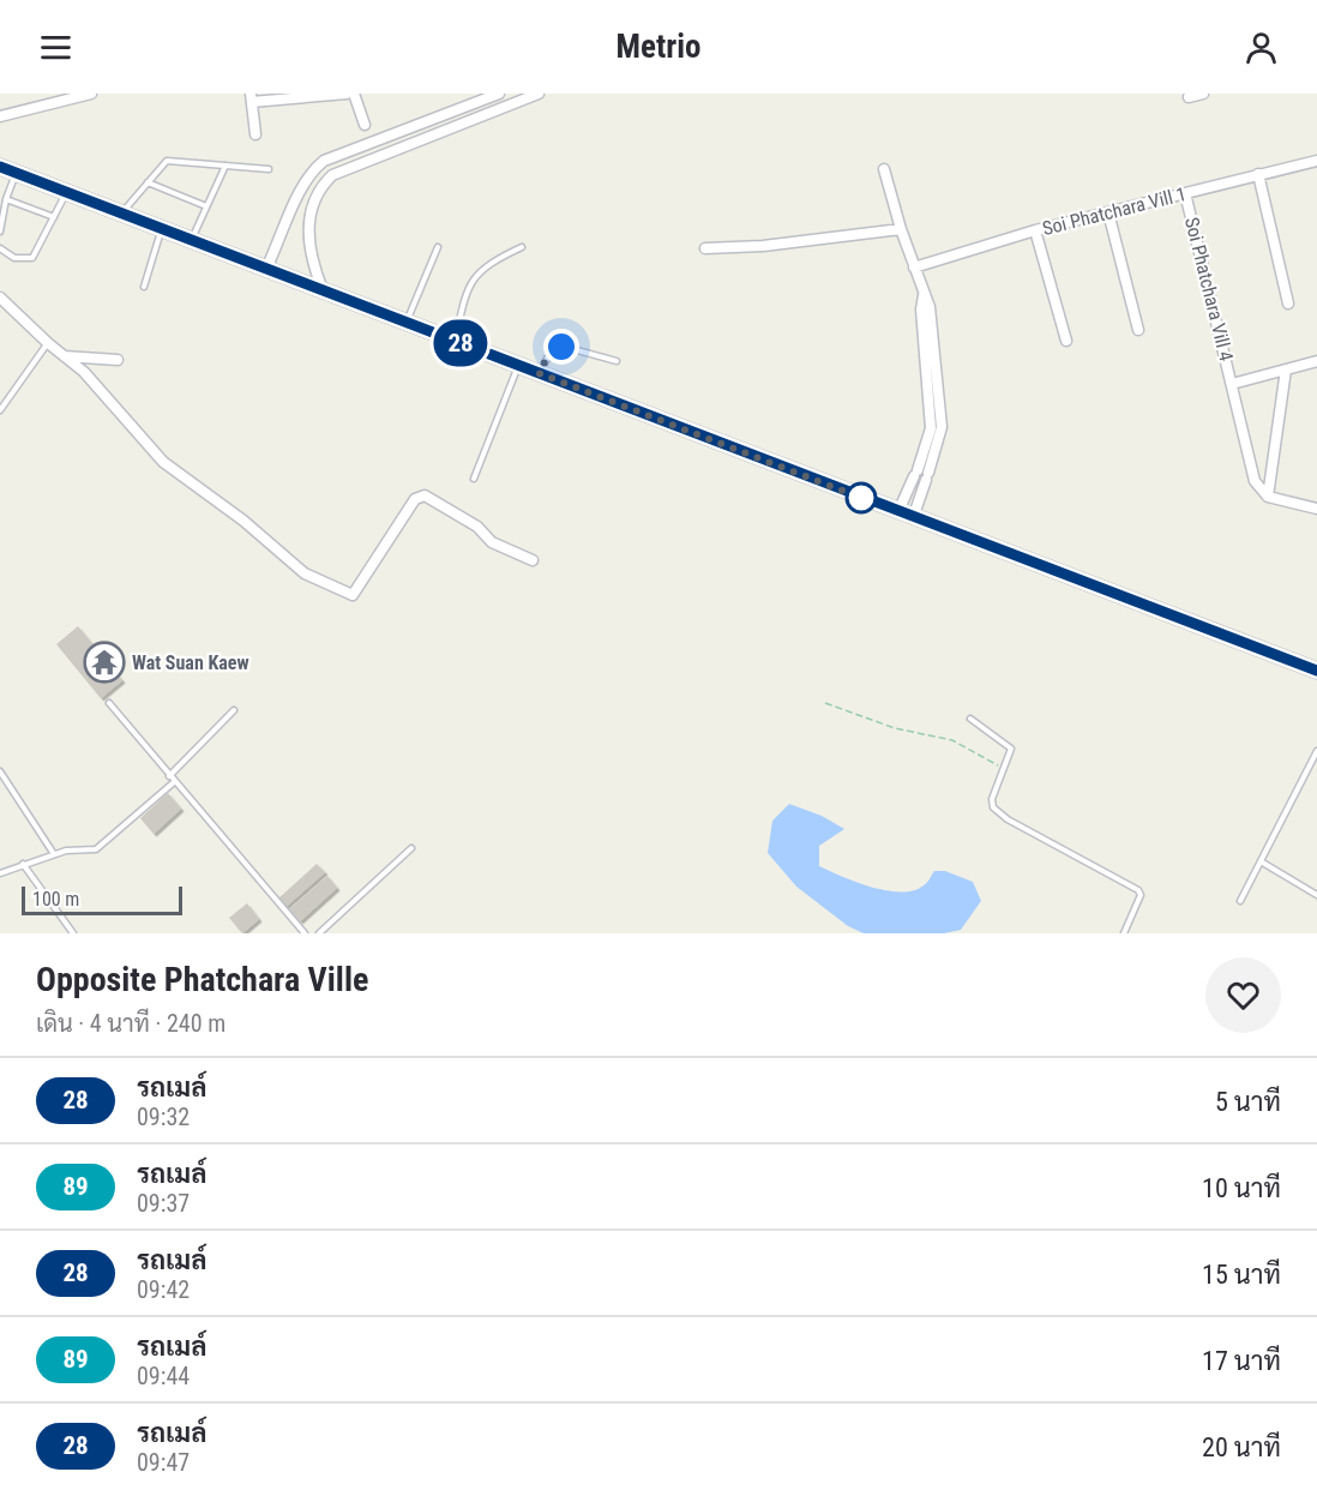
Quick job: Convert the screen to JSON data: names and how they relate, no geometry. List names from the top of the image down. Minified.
{"streets":{"street":["Soi Phatchara Vill 1","Soi Phatchara Vill 4"]},"crossings":[["Soi Phatchara Vill 1","Soi Phatchara Vill 4"]],"places":{"temple":["Wat Suan Kaew"]},"lines":["bus line 28"],"scale_bar":"100 m","page":{"header":"Metrio","on_map":"28","scale":"100 m","heading":["Opposite Phatchara Ville","เดิน · 4 นาที · 240 m"],"list":[{"mark":"28","name":"รถเมล์","note":"09:32","value":"5 นาที"},{"mark":"89","name":"รถเมล์","note":"09:37","value":"10 นาที"},{"mark":"28","name":"รถเมล์","note":"09:42","value":"15 นาที"},{"mark":"89","name":"รถเมล์","note":"09:44","value":"17 นาที"},{"mark":"28","name":"รถเมล์","note":"09:47","value":"20 นาที"}]}}
